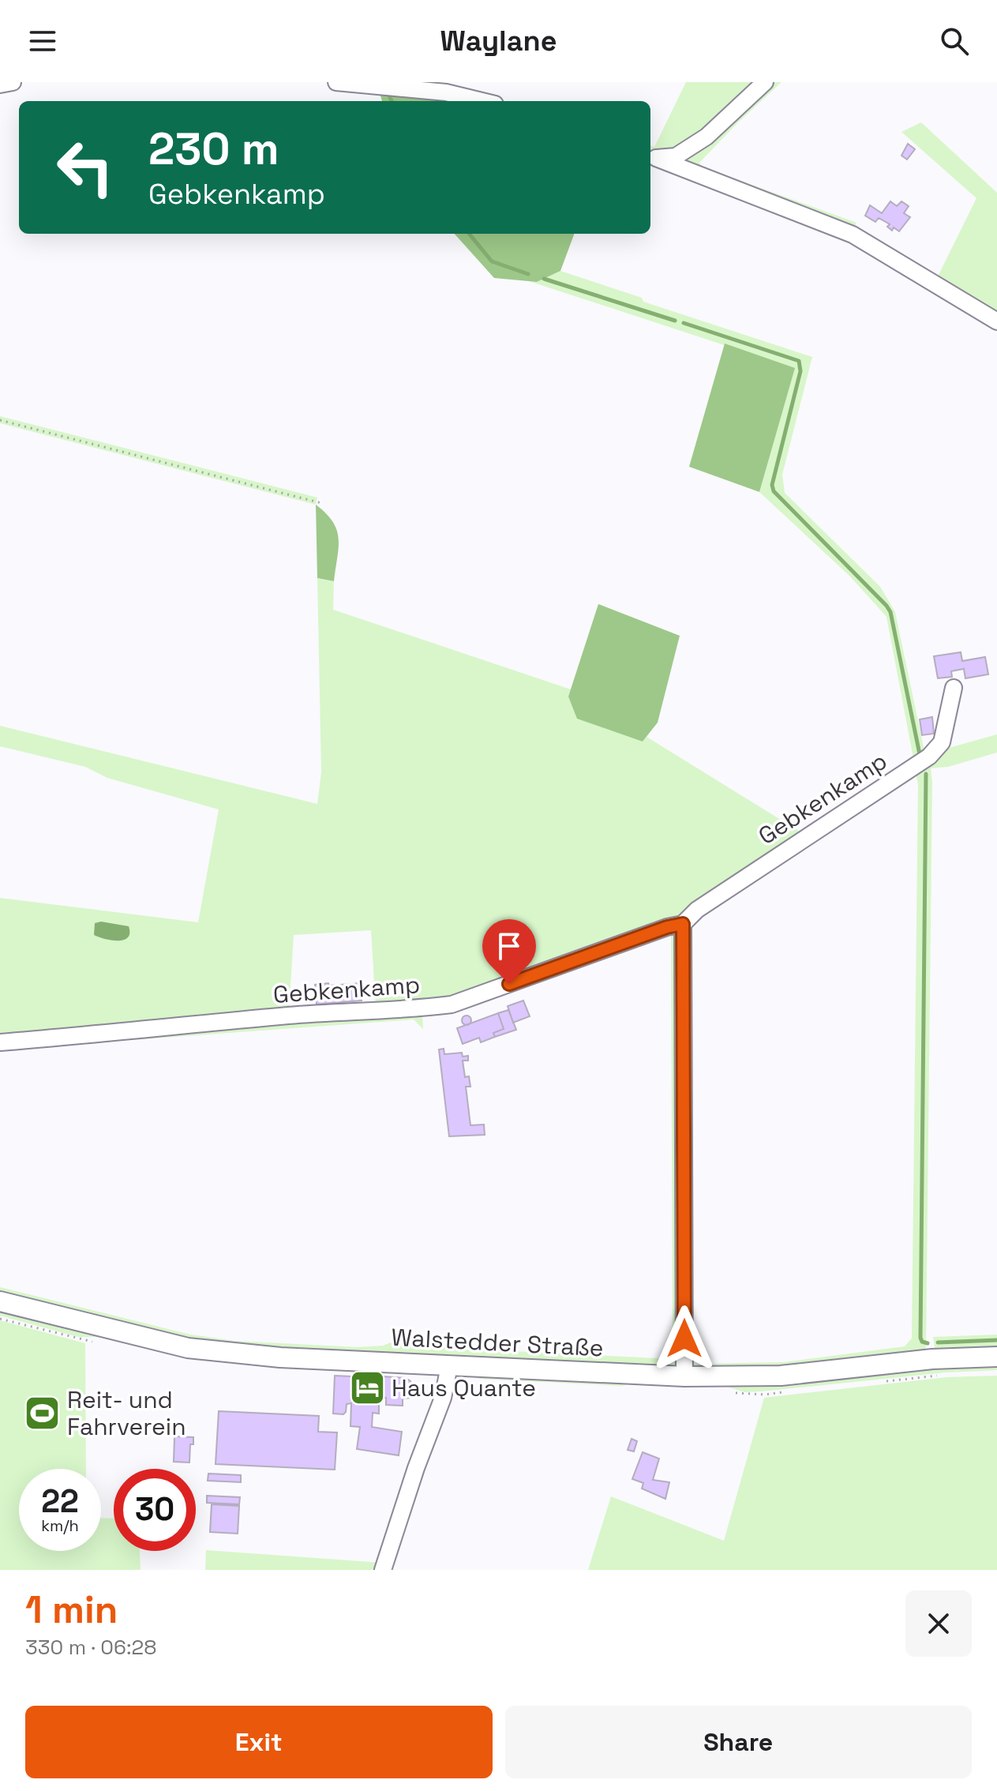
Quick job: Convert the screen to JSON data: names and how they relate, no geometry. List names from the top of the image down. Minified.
{"streets":{"main road":["Walstedder Straße"],"street":["Gebkenkamp"]},"places":{"hotel":["Haus Quante"],"sports":["Reit- und Fahrverein"]},"page":{"header":"Waylane","turn":["230 m","Gebkenkamp"],"speed":"22 km/h","limit":"30","heading":["1 min","330 m · 06:28"],"buttons":["Exit","Share"]}}
